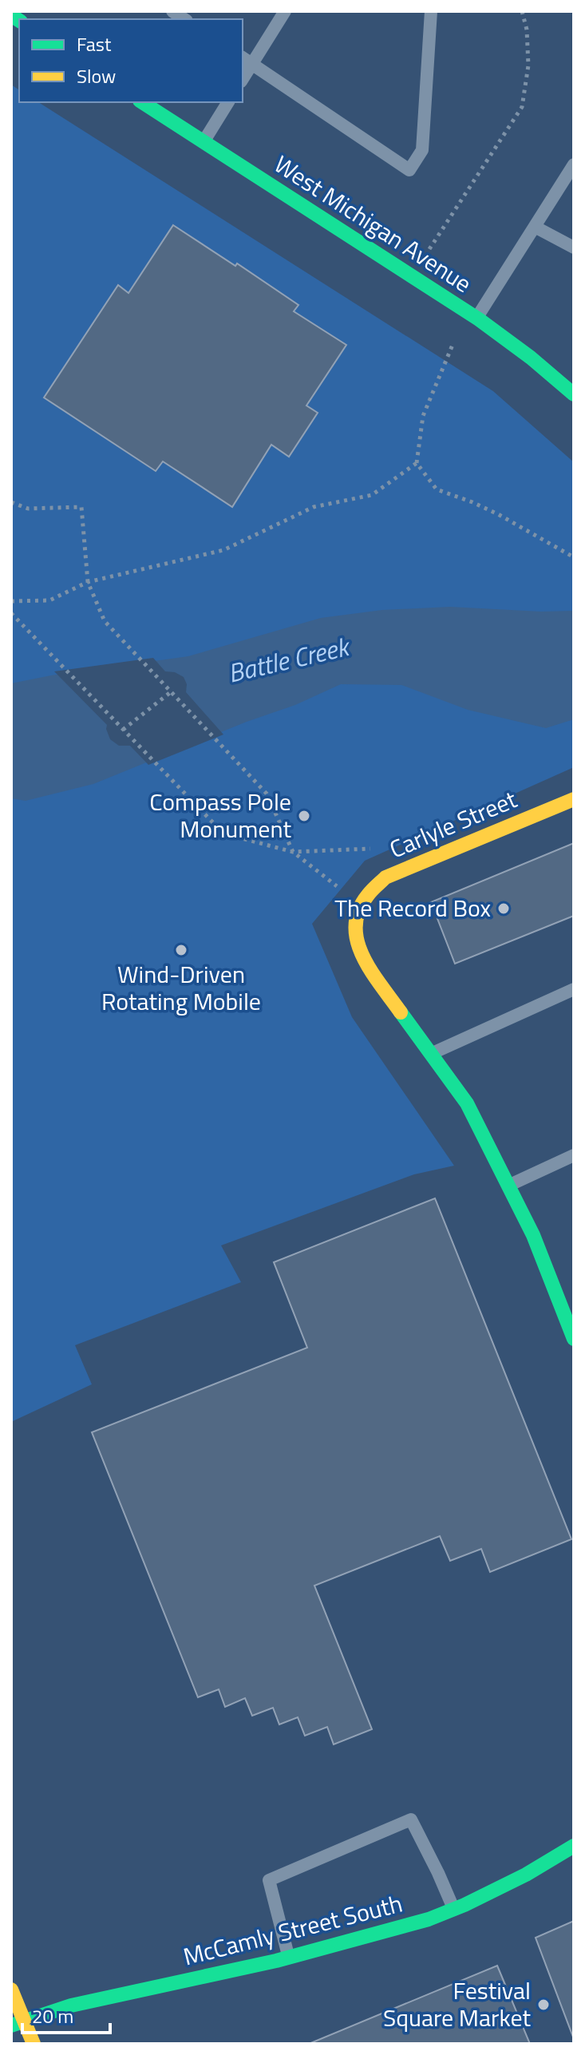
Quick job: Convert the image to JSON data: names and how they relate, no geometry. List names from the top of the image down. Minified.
{"streets":{"main road":["West Michigan Avenue","Carlyle Street","McCamly Street South"]},"water":["Battle Creek"],"places":["Compass Pole Monument","The Record Box","Wind-Driven Rotating Mobile","Festival Square Market"],"legend":["Fast","Slow"],"scale_bar":"20 m"}
